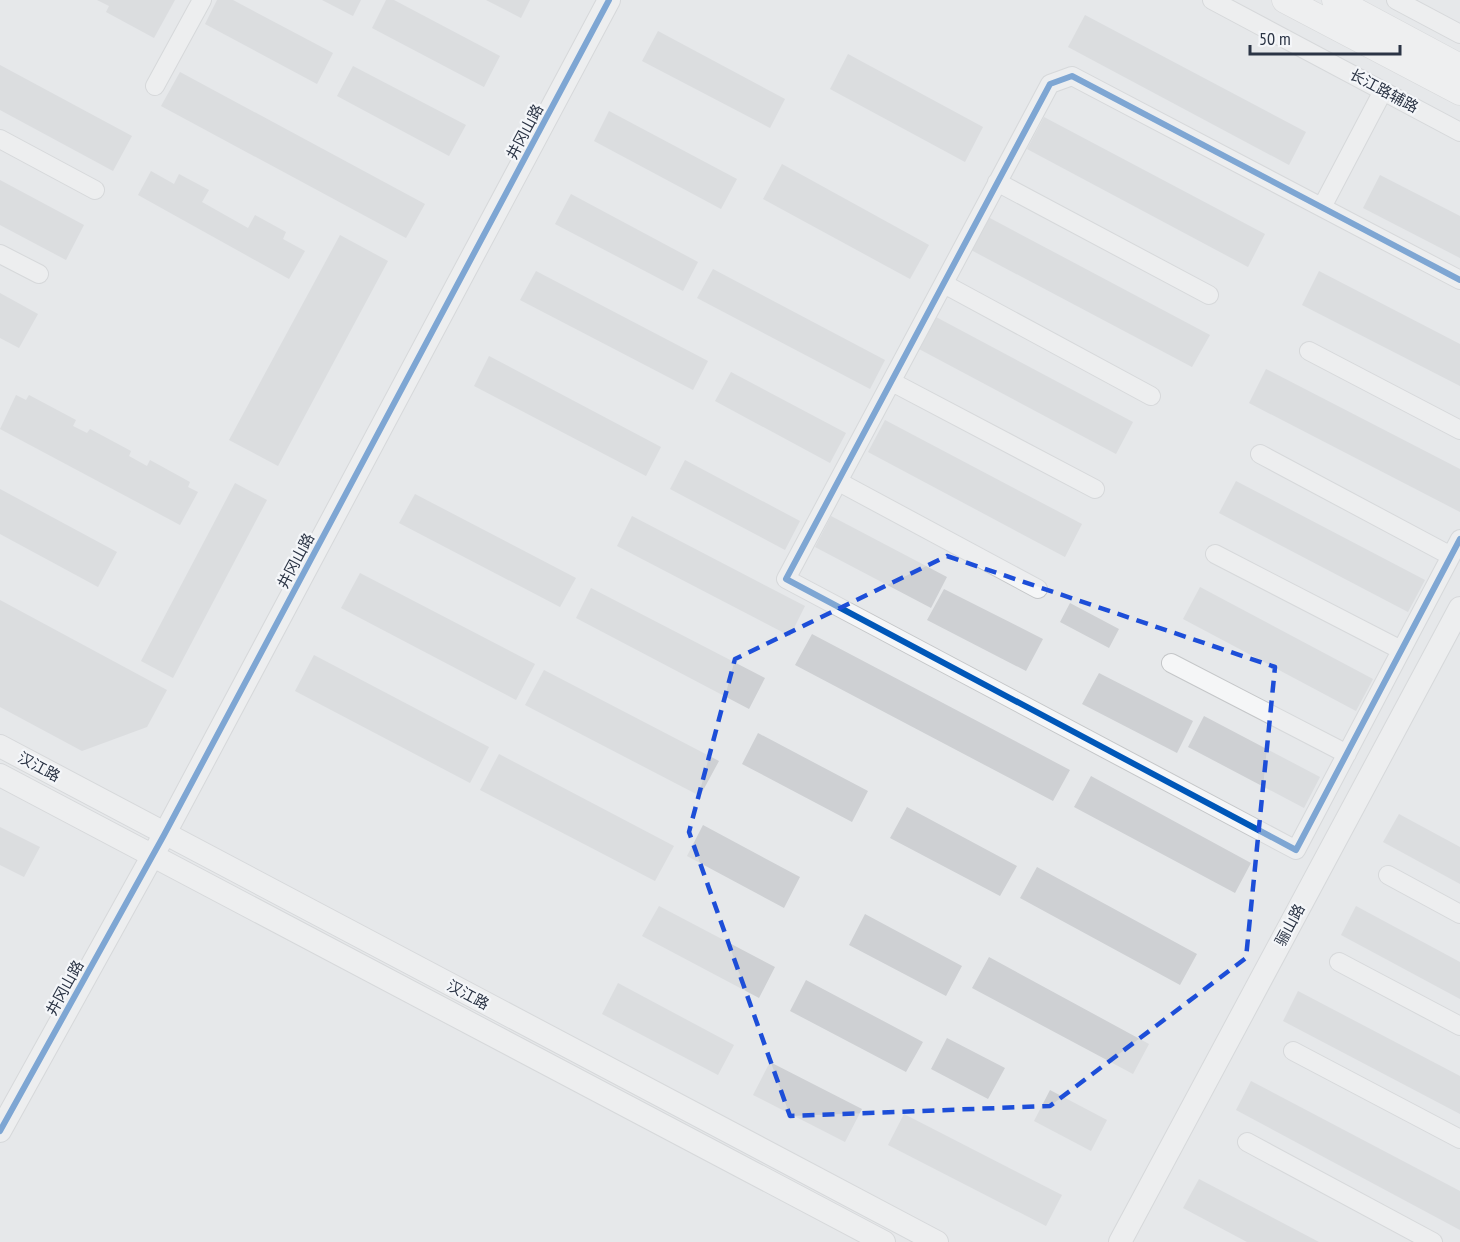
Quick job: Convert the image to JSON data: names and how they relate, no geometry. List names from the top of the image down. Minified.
{"streets":{"street":["长江路辅路","井冈山路","汉江路","骊山路"]},"crossings":[["井冈山路","汉江路"]],"scale_bar":"50 m"}
